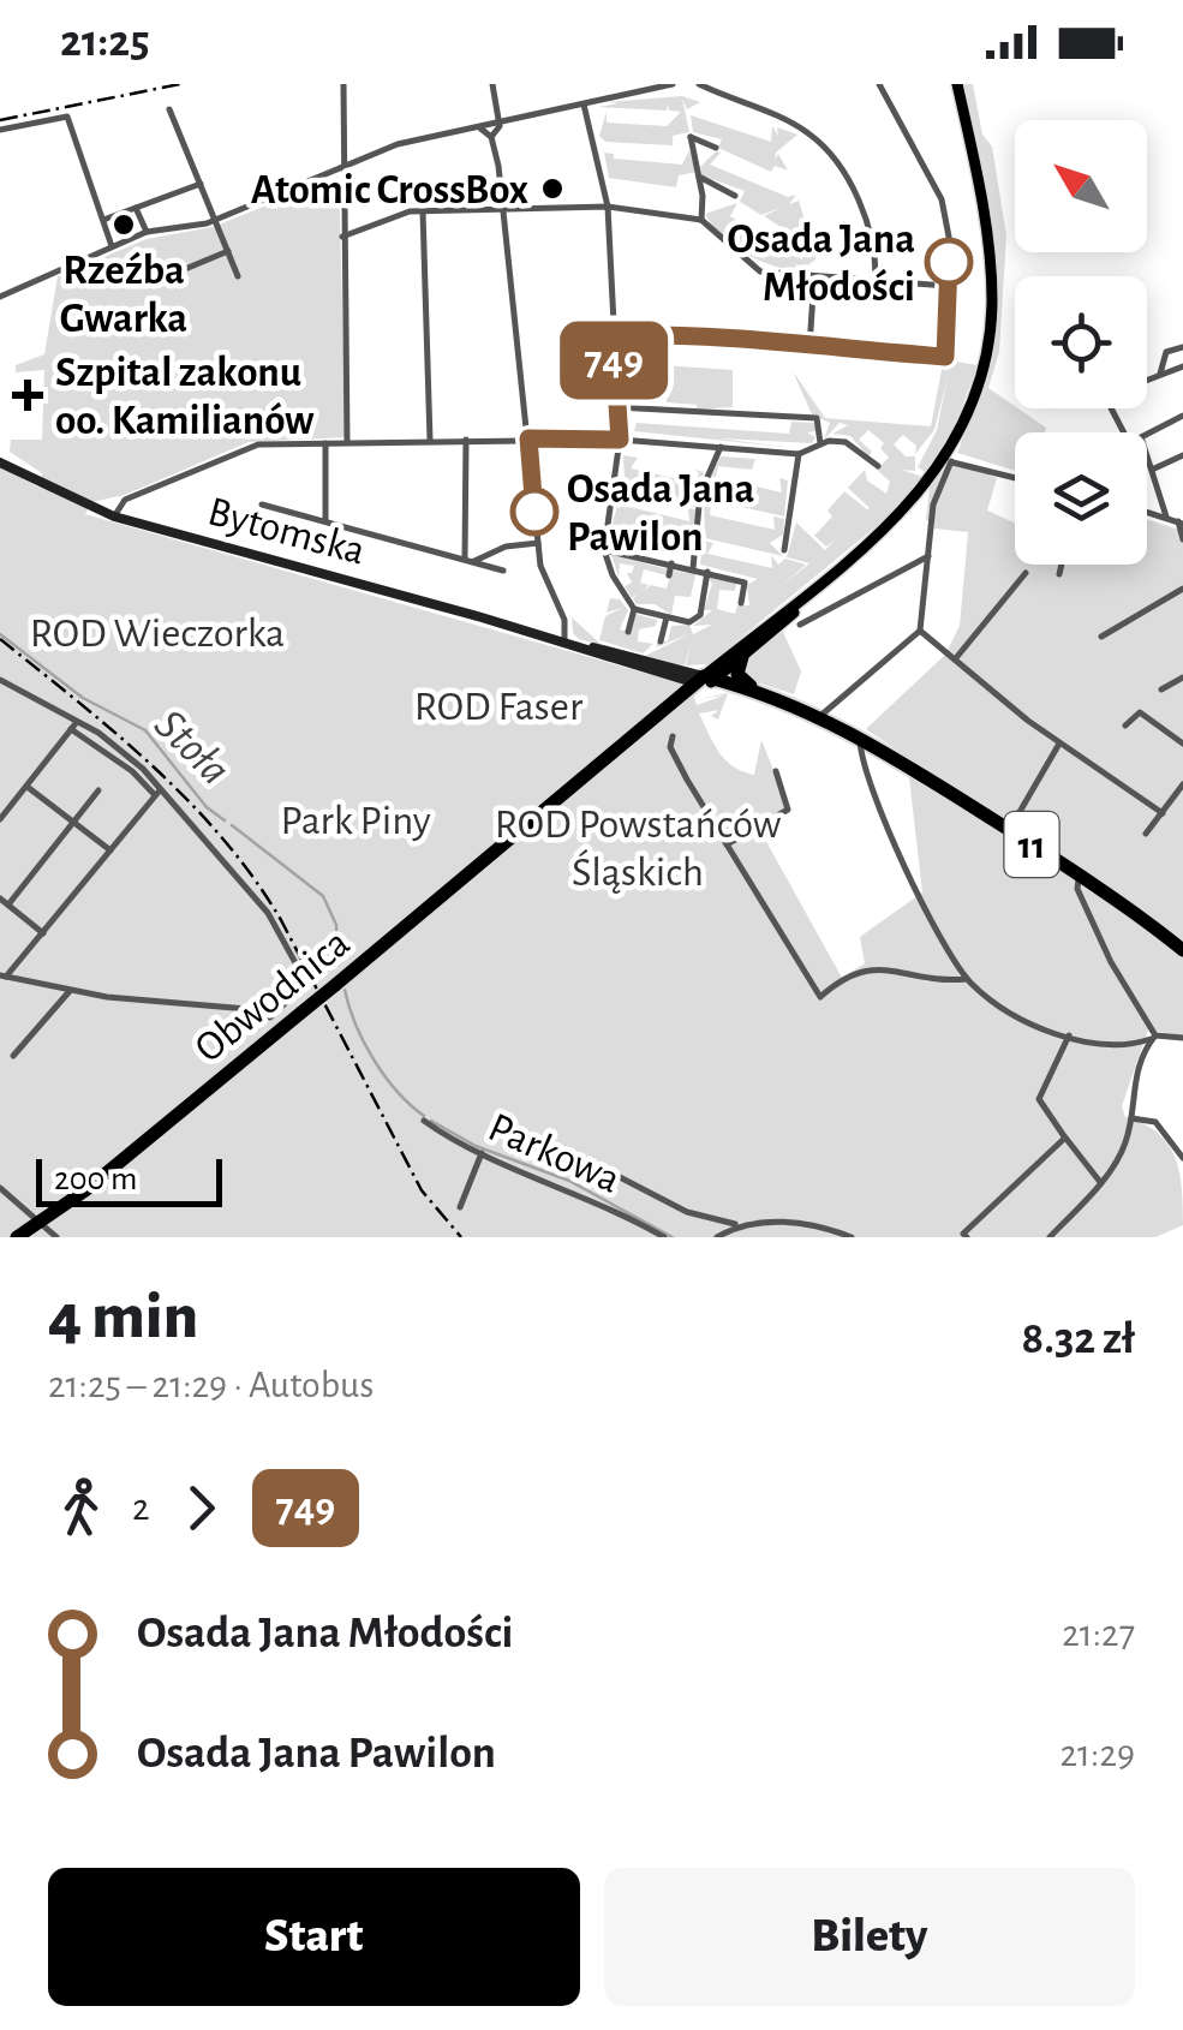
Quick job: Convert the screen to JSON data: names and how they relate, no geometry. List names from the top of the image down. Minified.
{"streets":{"highway":["11","Obwodnica"],"street":["Bytomska","Parkowa"]},"crossings":[["Bytomska","11"],["Bytomska","Obwodnica"],["11","Obwodnica"]],"water":["Stoła"],"parks":["ROD Wieczorka","ROD Faser","Park Piny","ROD Powstańców Śląskich"],"places":{"other":["Atomic CrossBox","Rzeźba Gwarka","Osada Jana Młodości","Osada Jana Pawilon"],"health":["Szpital zakonu oo. Kamilianów"]},"lines":["bus line 749"],"scale_bar":"200 m","north":"top left","page":{"status":"21:25","on_map":"749","scale":"200 m","heading":["4 min","21:25 – 21:29 · Autobus","8.32 zł"],"legs":["2","749"],"list":[{"name":"Osada Jana Młodości","value":"21:27"},{"name":"Osada Jana Pawilon","value":"21:29"}],"buttons":["Start","Bilety"]}}
